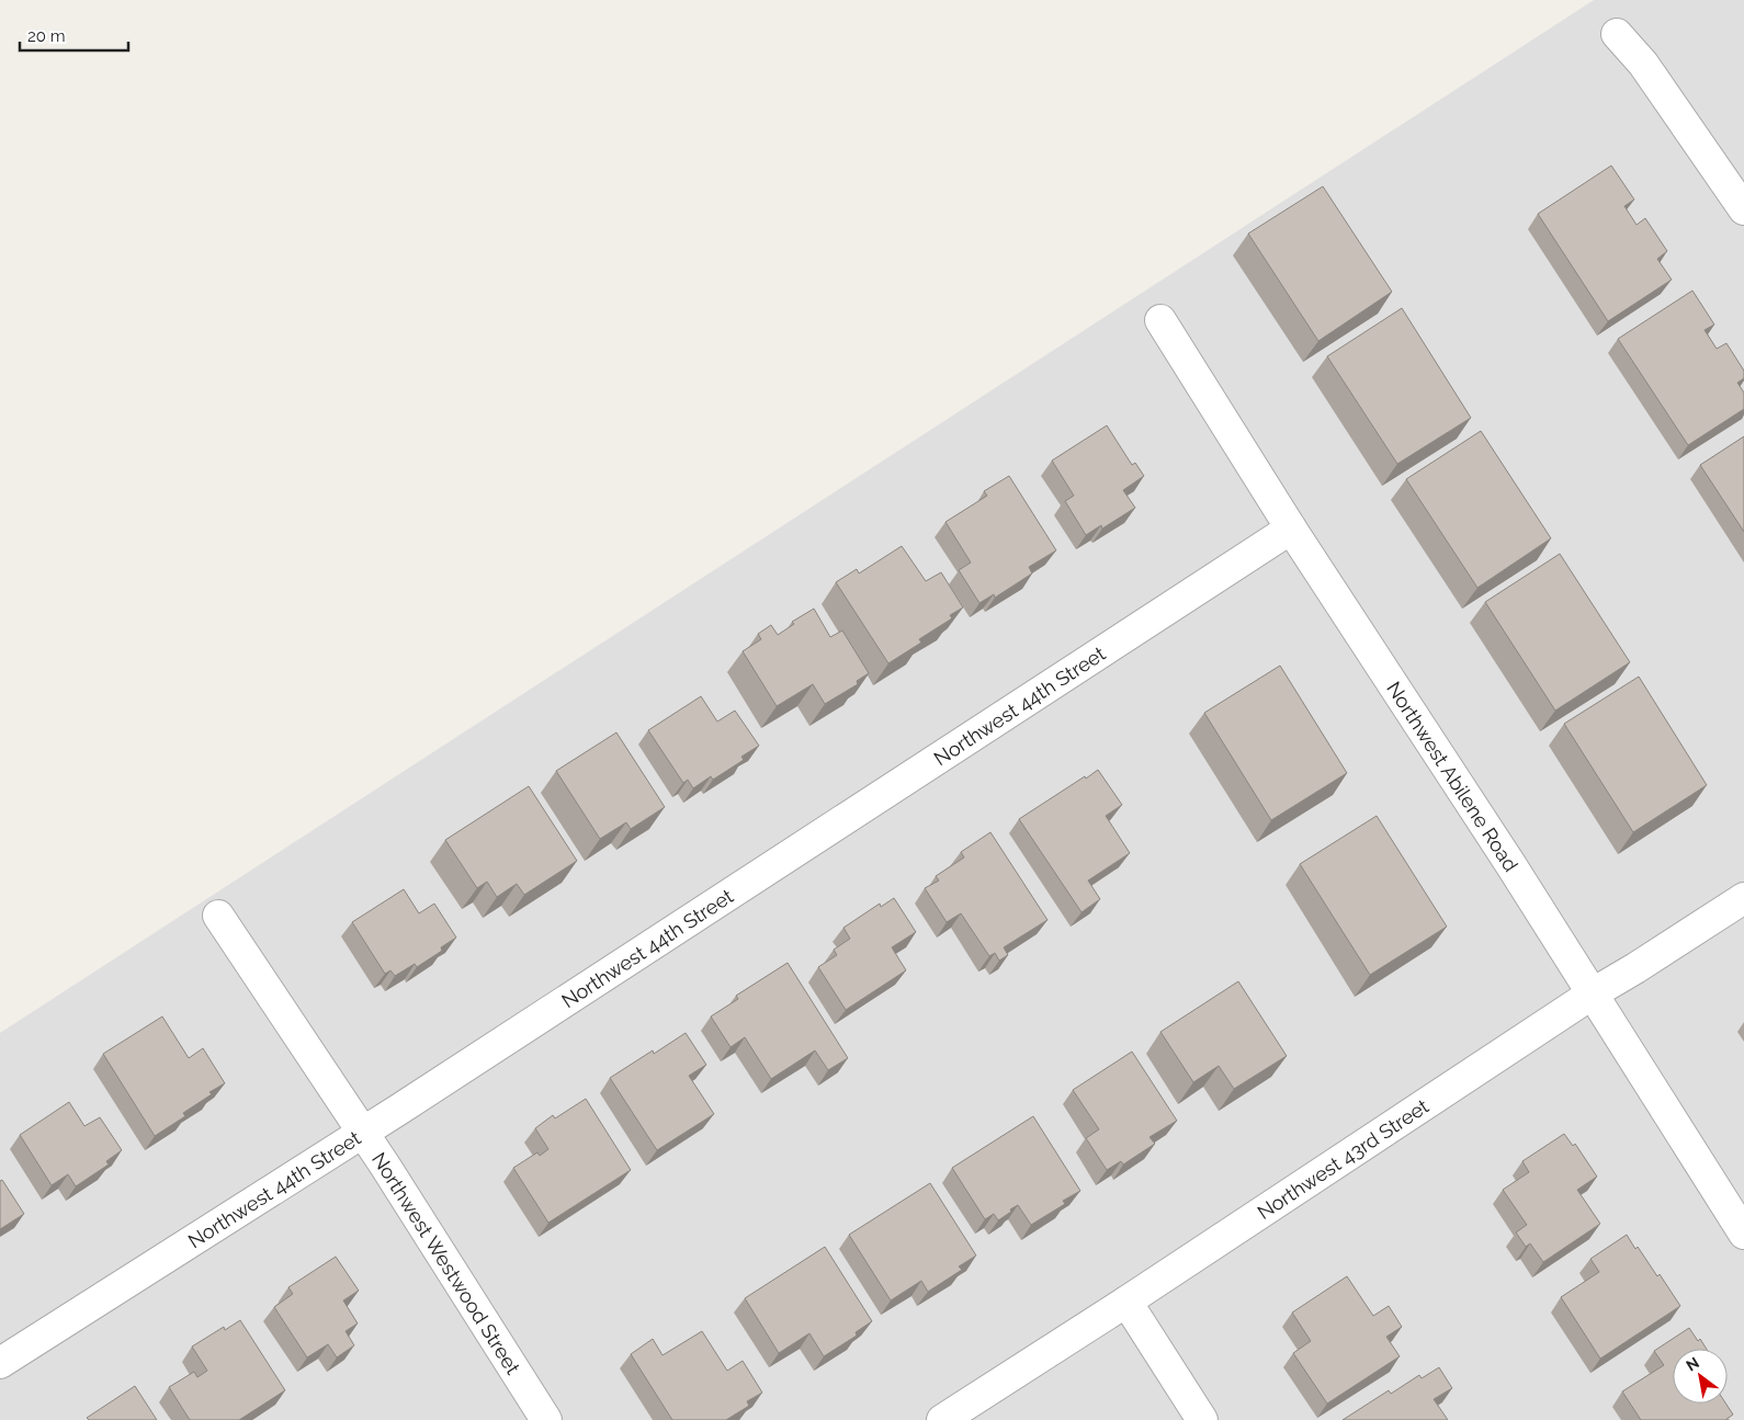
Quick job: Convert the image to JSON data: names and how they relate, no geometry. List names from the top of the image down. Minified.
{"streets":{"street":["Northwest 44th Street","Northwest Abilene Road","Northwest 43rd Street","Northwest Westwood Street"]},"crossings":[["Northwest 44th Street","Northwest Abilene Road"],["Northwest 44th Street","Northwest Westwood Street"],["Northwest Abilene Road","Northwest 43rd Street"]],"scale_bar":"20 m","north":"top left"}
